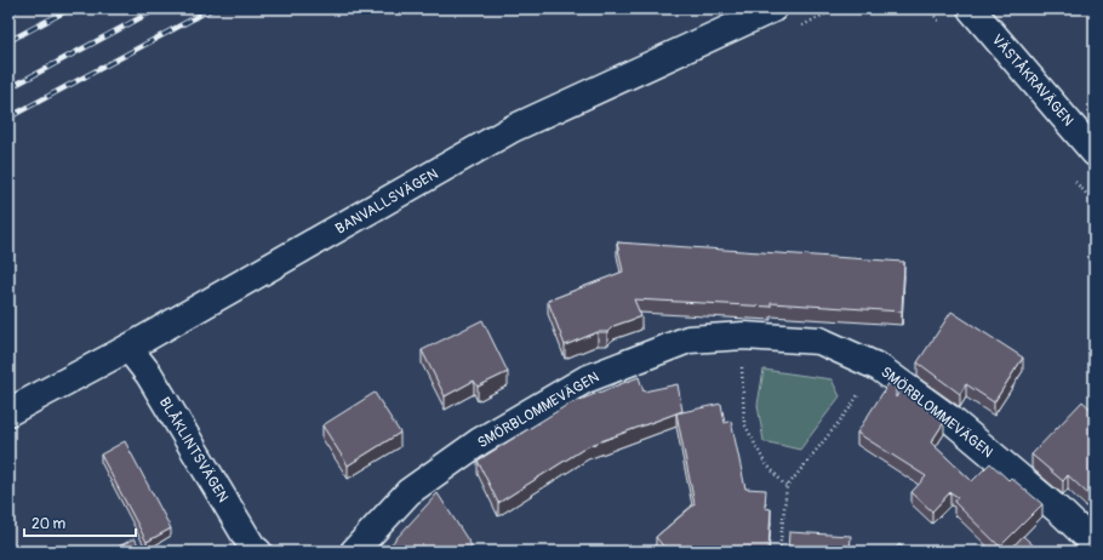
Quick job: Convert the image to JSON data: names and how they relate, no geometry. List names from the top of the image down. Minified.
{"streets":{"street":["VÄSTÅKRAVÄGEN","BANVALLSVÄGEN","SMÖRBLOMMEVÄGEN","BLÅKLINTSVÄGEN"]},"crossings":[["BANVALLSVÄGEN","BLÅKLINTSVÄGEN"]],"scale_bar":"20 m"}
